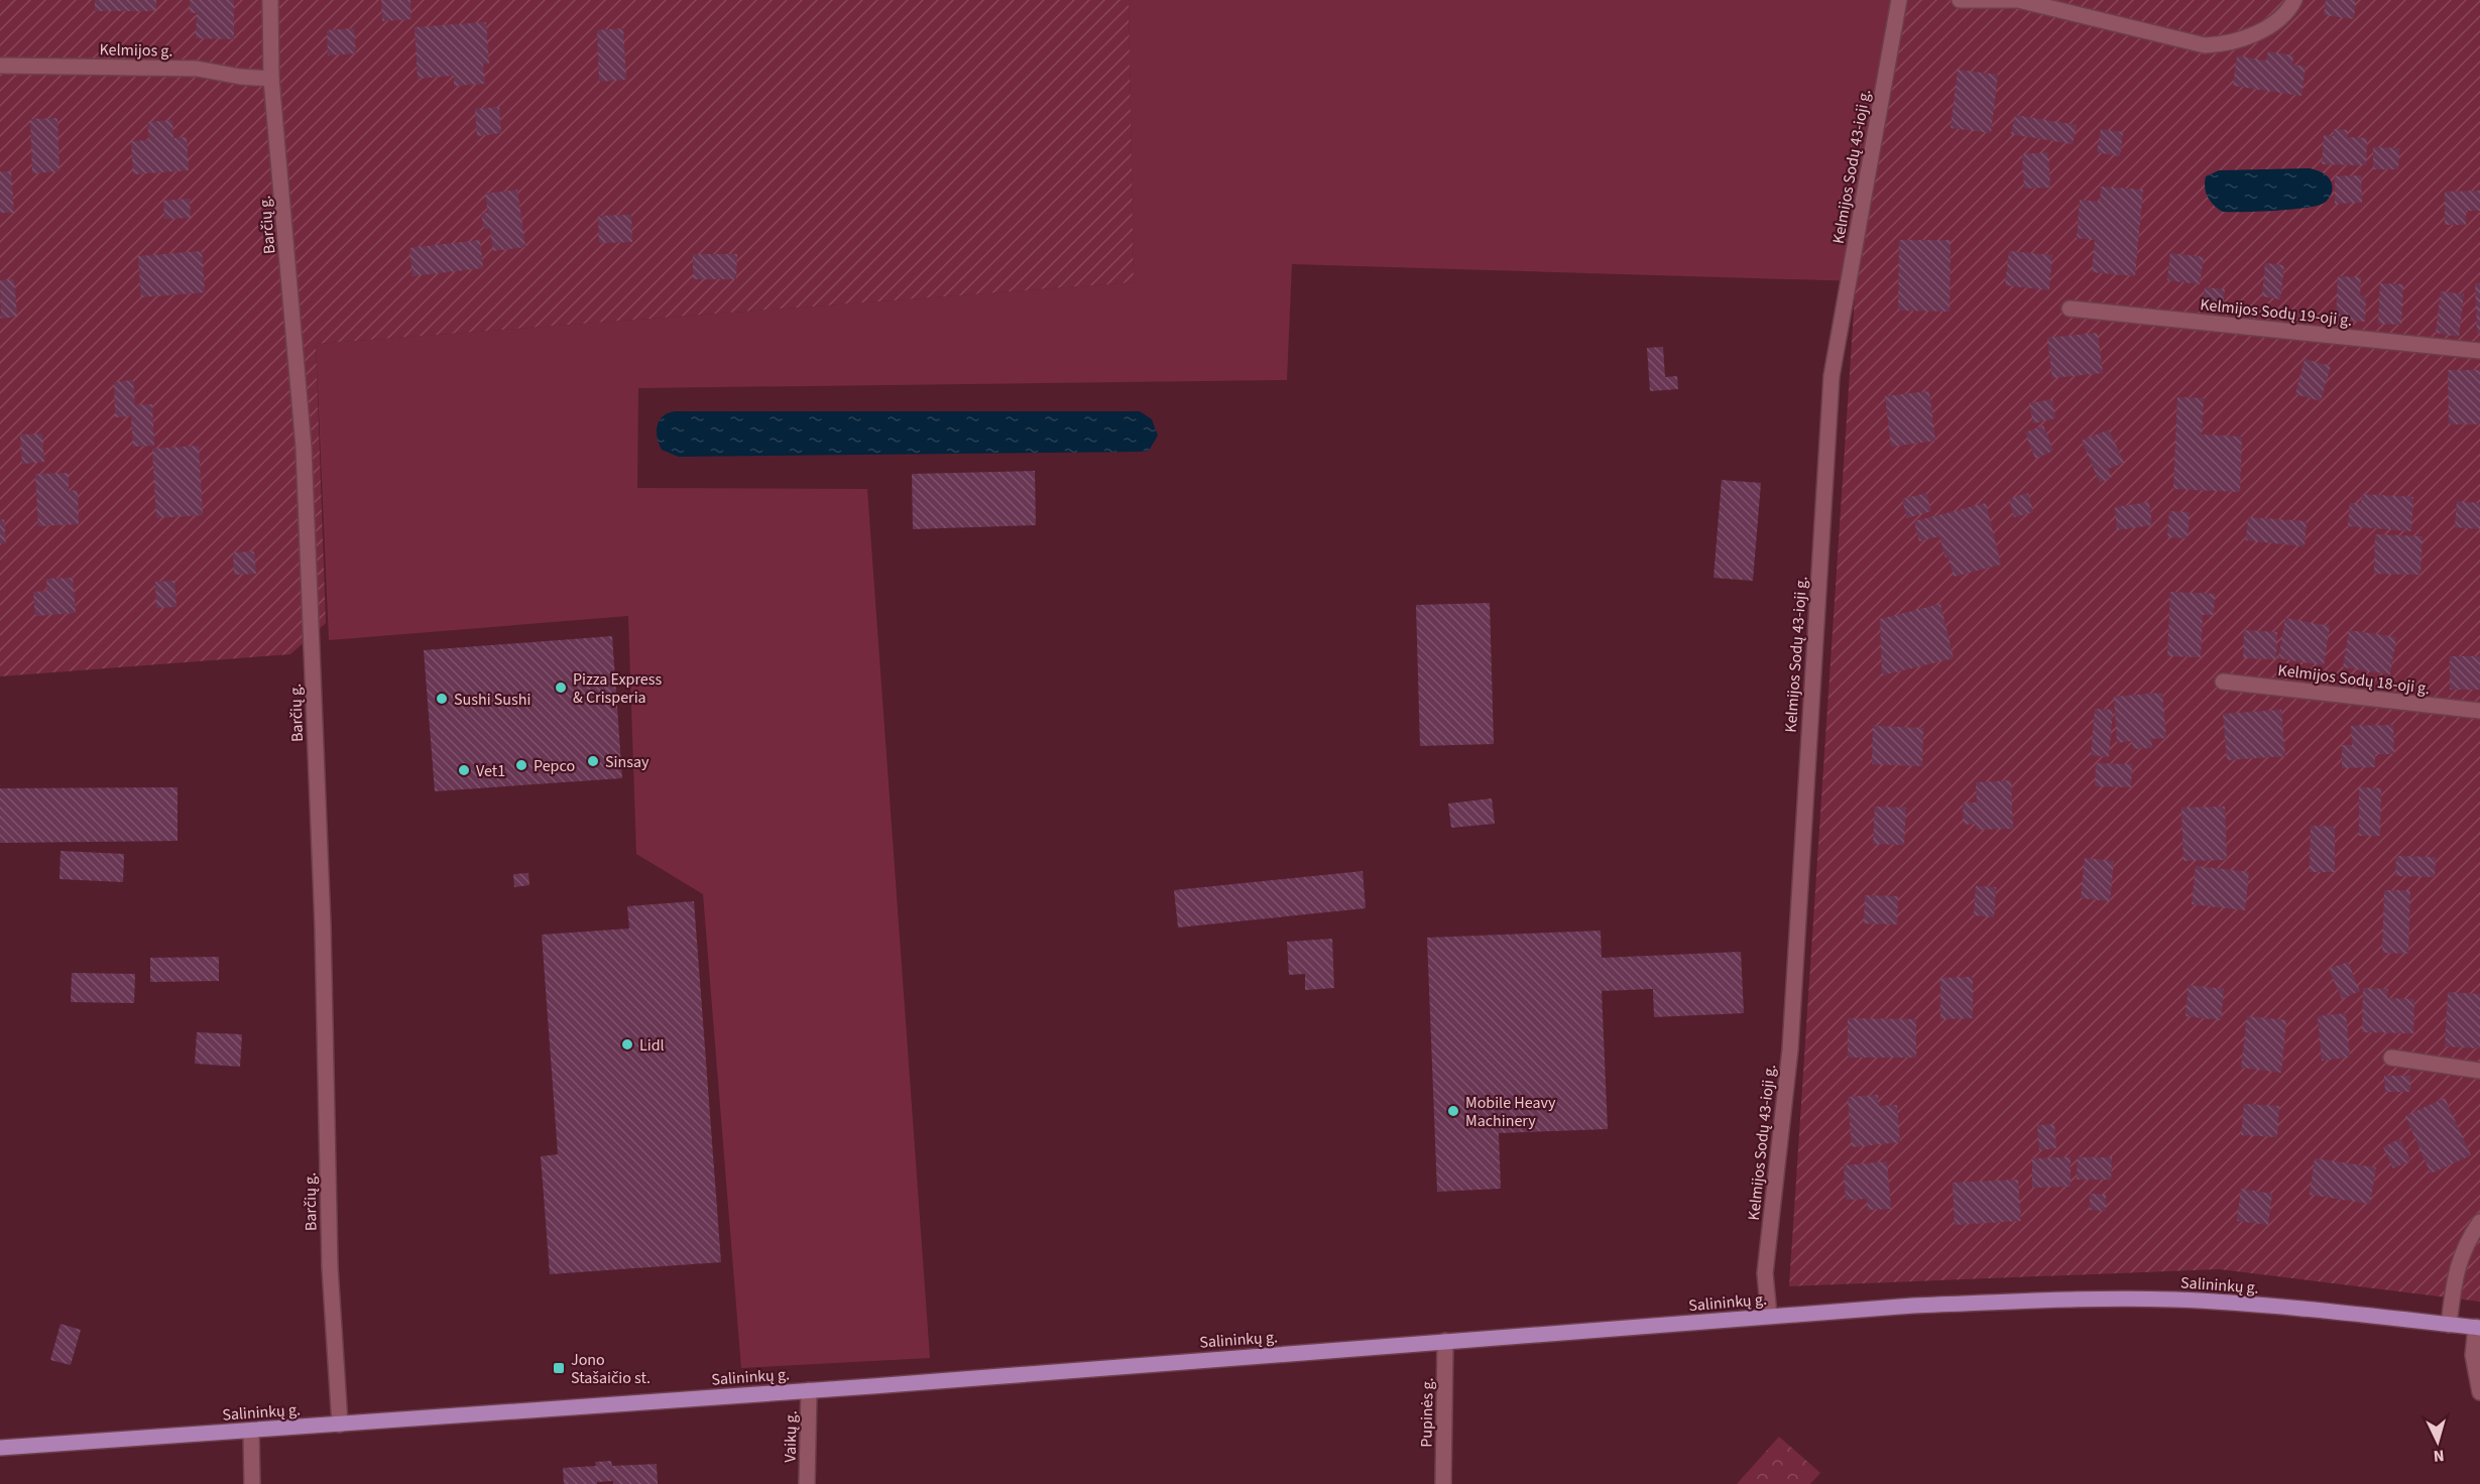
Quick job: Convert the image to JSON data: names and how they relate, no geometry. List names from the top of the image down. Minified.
{"streets":{"main road":["Salininkų g."],"street":["Kelmijos g.","Kelmijos Sodų 43-ioji g.","Barčių g.","Kelmijos Sodų 19-oji g.","Kelmijos Sodų 18-oji g.","Pupinės g.","Vaikų g."]},"crossings":[["Kelmijos g.","Barčių g."],["Kelmijos Sodų 43-ioji g.","Salininkų g."],["Barčių g.","Salininkų g."],["Salininkų g.","Pupinės g."],["Salininkų g.","Vaikų g."]],"places":{"other":["Pizza Express & Crisperia","Sushi Sushi","Sinsay","Pepco","Vet1","Lidl","Mobile Heavy Machinery"],"transit":["Jono Stašaičio st."]},"north":"bottom"}
